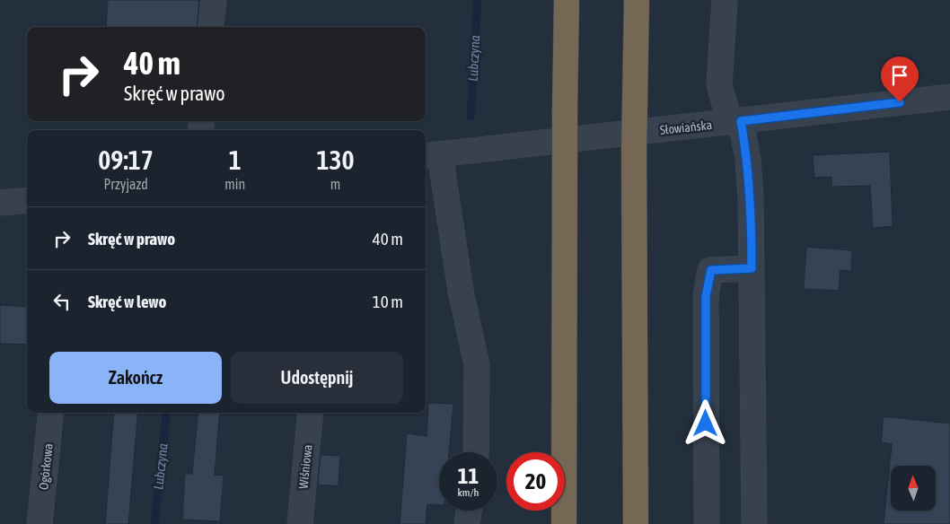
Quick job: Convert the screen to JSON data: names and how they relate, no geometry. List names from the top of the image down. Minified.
{"streets":{"street":["Słowiańska","Ogórkowa","Wiśniowa"]},"water":["Lubczyna"],"north":"top","page":{"turn":["40 m","Skręć w prawo"],"eta":["09:17","Przyjazd","1","min","130","m"],"list":[{"name":"Skręć w prawo","value":"40 m"},{"name":"Skręć w lewo","value":"10 m"}],"buttons":["Zakończ","Udostępnij"],"speed":"11 km/h","limit":"20"}}
